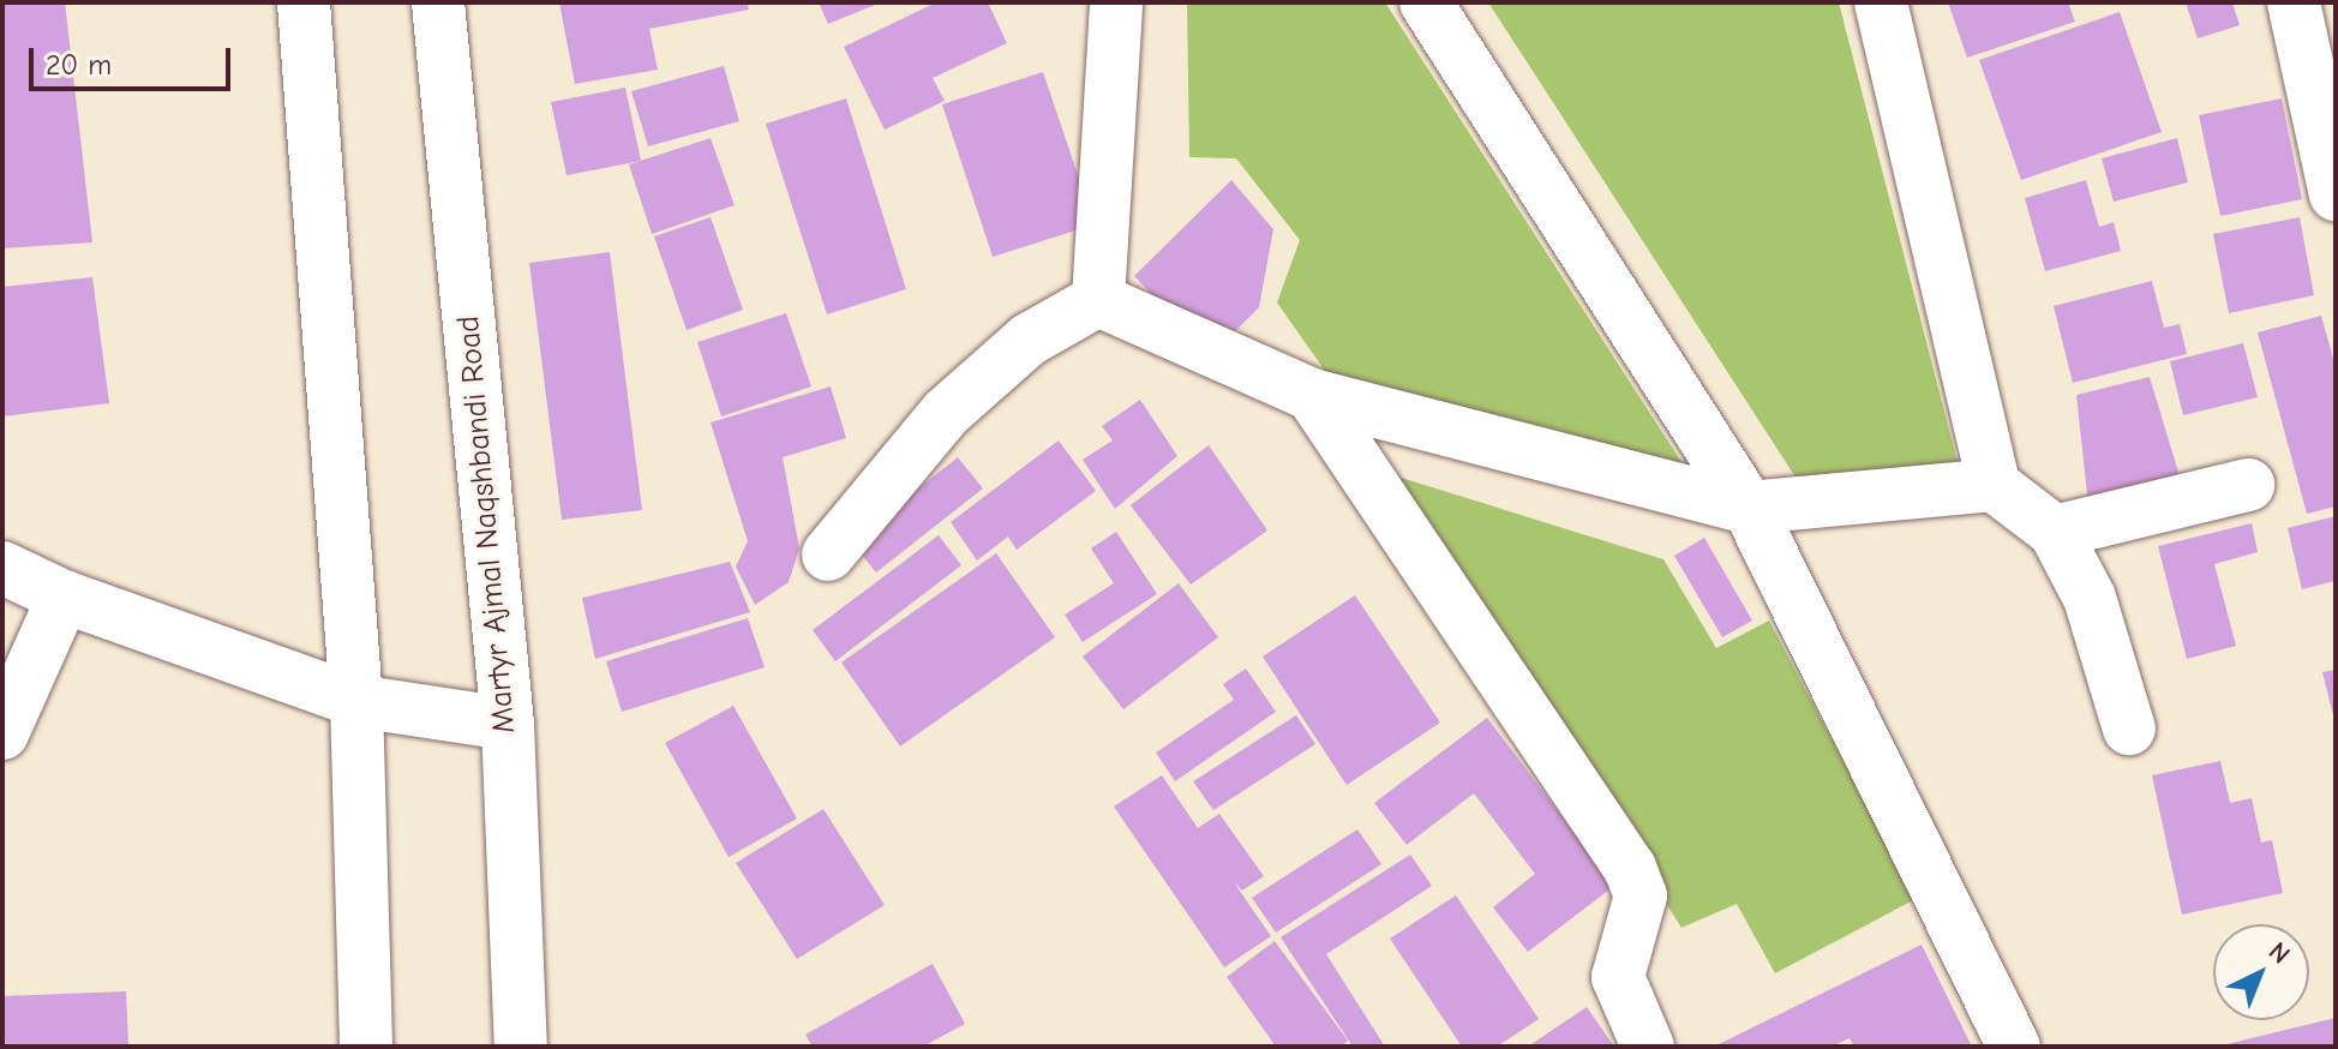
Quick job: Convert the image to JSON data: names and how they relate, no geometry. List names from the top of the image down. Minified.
{"streets":{"main road":["Martyr Ajmal Naqshbandi Road"]},"scale_bar":"20 m","north":"top right"}
